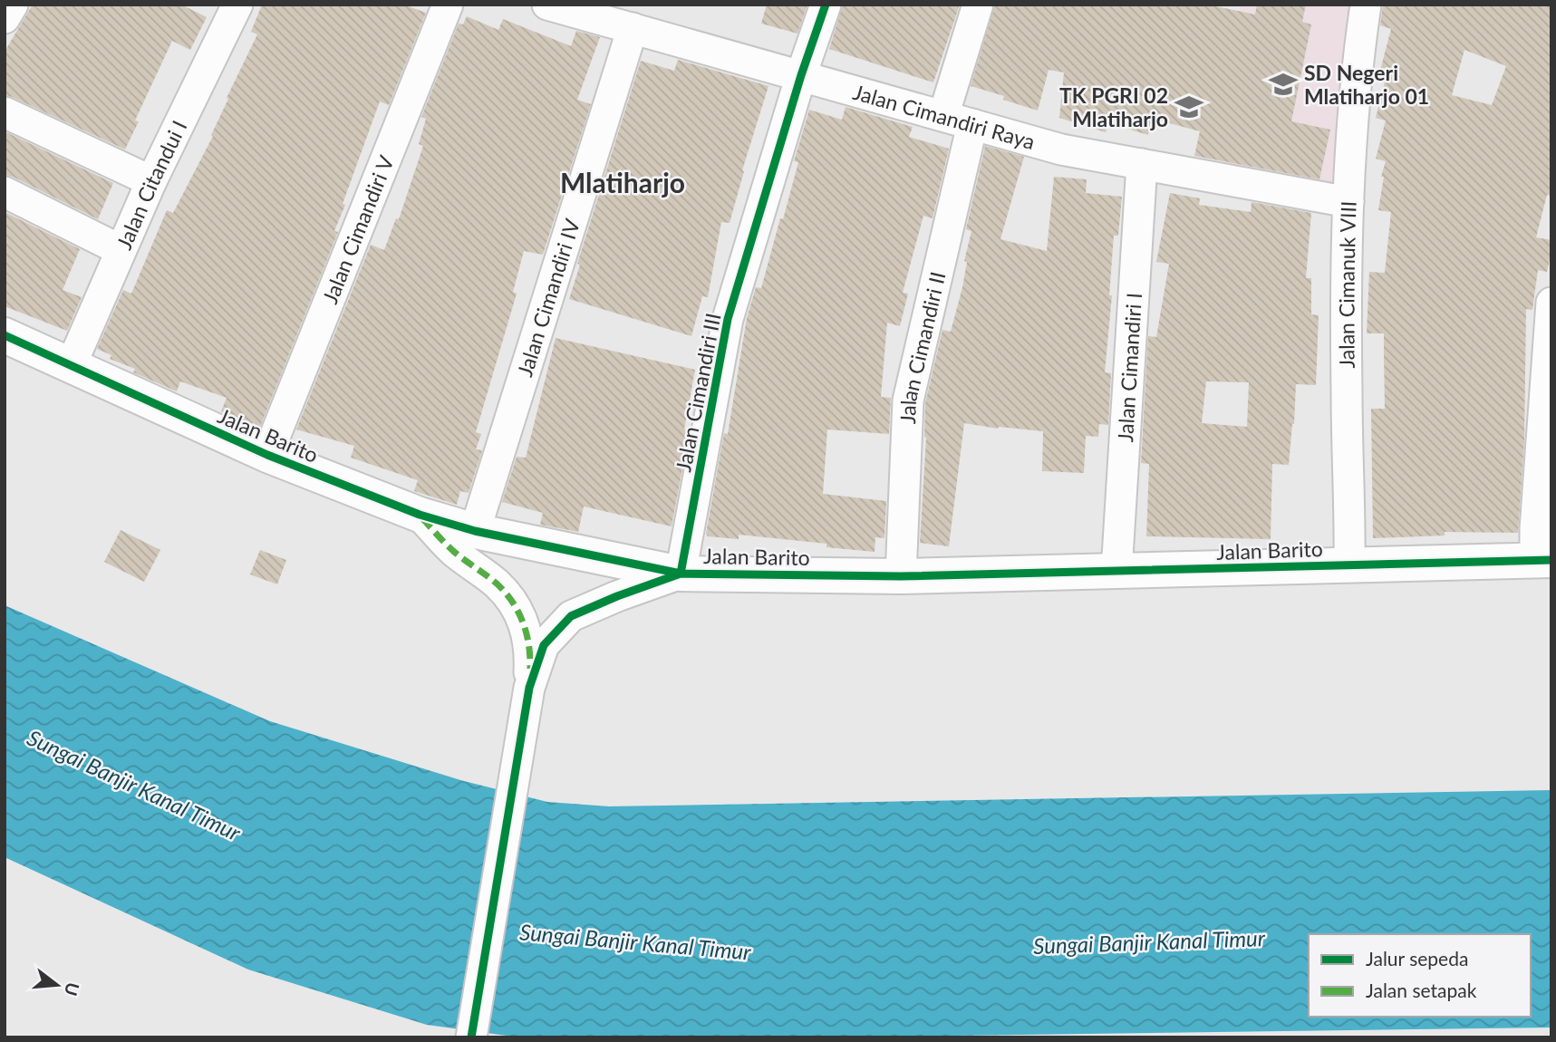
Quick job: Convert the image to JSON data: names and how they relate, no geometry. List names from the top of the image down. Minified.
{"streets":{"street":["Jalan Cimandiri Raya","Jalan Citandui I","Jalan Cimandiri V","Jalan Cimanuk VIII","Jalan Cimandiri IV","Jalan Cimandiri II","Jalan Cimandiri I","Jalan Cimandiri III","Jalan Barito"]},"crossings":[["Jalan Cimandiri Raya","Jalan Cimanuk VIII"],["Jalan Cimandiri Raya","Jalan Cimandiri IV"],["Jalan Cimandiri Raya","Jalan Cimandiri II"],["Jalan Cimandiri Raya","Jalan Cimandiri I"],["Jalan Cimandiri Raya","Jalan Cimandiri III"],["Jalan Citandui I","Jalan Barito"],["Jalan Cimandiri V","Jalan Barito"],["Jalan Cimanuk VIII","Jalan Barito"],["Jalan Cimandiri IV","Jalan Barito"],["Jalan Cimandiri II","Jalan Barito"],["Jalan Cimandiri I","Jalan Barito"],["Jalan Cimandiri III","Jalan Barito"]],"districts":["Mlatiharjo"],"water":["Sungai Banjir Kanal Timur"],"places":{"school or university":["SD Negeri Mlatiharjo 01","TK PGRI 02 Mlatiharjo"]},"legend":["Jalur sepeda","Jalan setapak"],"north":"right"}
